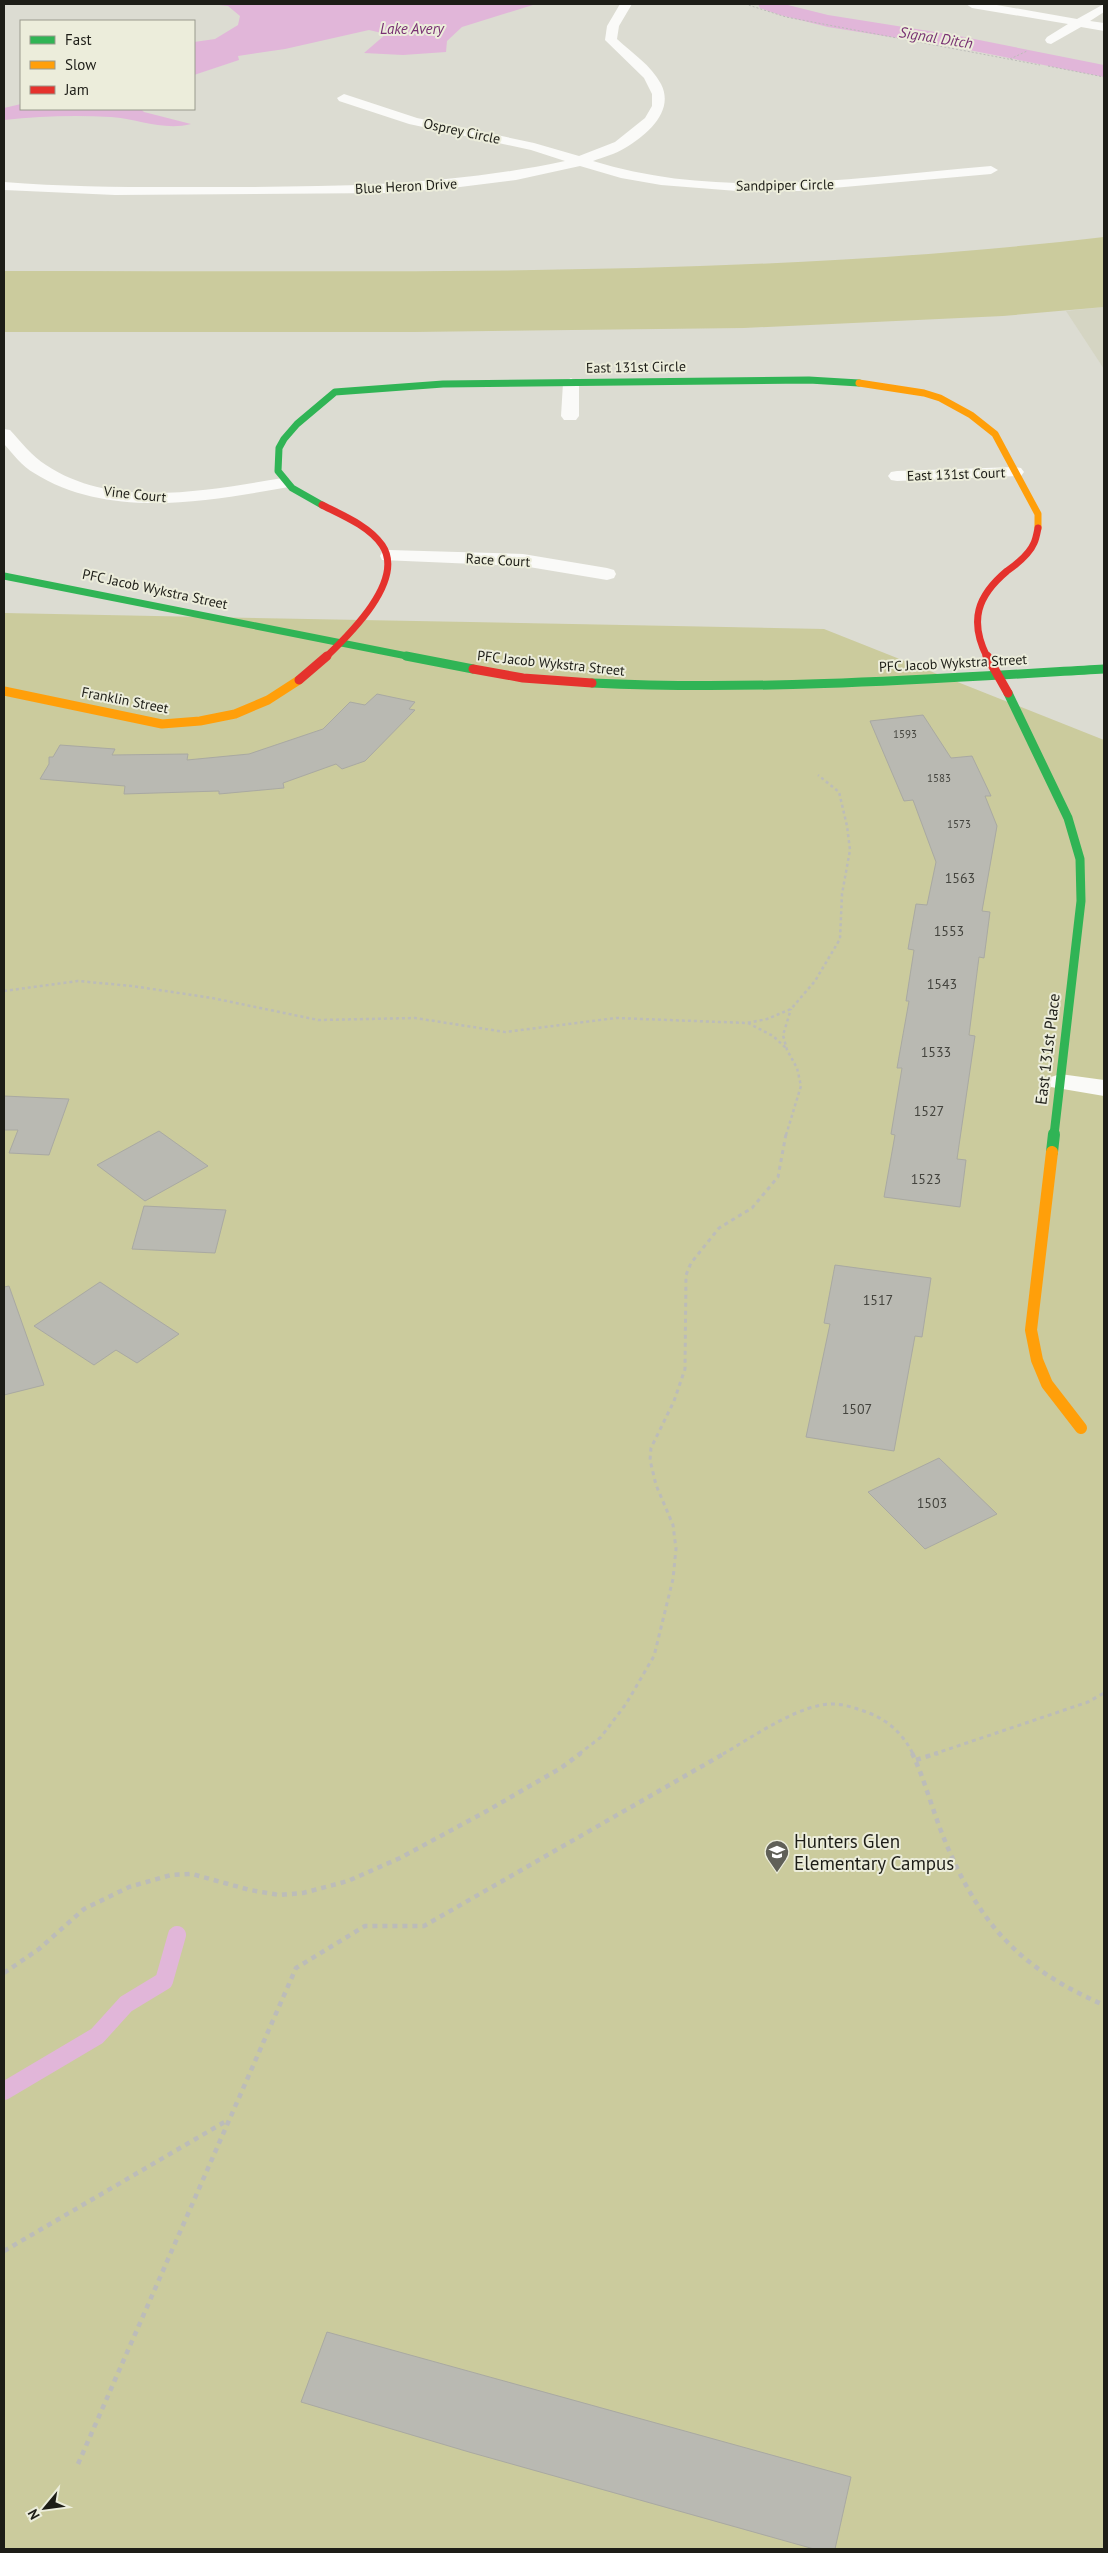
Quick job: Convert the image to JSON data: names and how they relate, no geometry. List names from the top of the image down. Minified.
{"streets":{"street":["Osprey Circle","Sandpiper Circle","Blue Heron Drive","East 131st Circle","East 131st Court","Vine Court","Race Court","PFC Jacob Wykstra Street","Franklin Street","East 131st Place"]},"crossings":[["Osprey Circle","Sandpiper Circle"],["Osprey Circle","Blue Heron Drive"],["Sandpiper Circle","Blue Heron Drive"],["East 131st Circle","East 131st Court"],["East 131st Circle","Vine Court"],["East 131st Circle","PFC Jacob Wykstra Street"],["East 131st Circle","East 131st Place"],["PFC Jacob Wykstra Street","Franklin Street"],["PFC Jacob Wykstra Street","East 131st Place"]],"water":["Lake Avery","Signal Ditch"],"places":{"school or university":["Hunters Glen Elementary Campus"]},"house_numbers":["1593","1583","1573","1563","1553","1543","1533","1527","1523","1517","1507","1503"],"legend":["Fast","Slow","Jam"],"north":"bottom left"}
